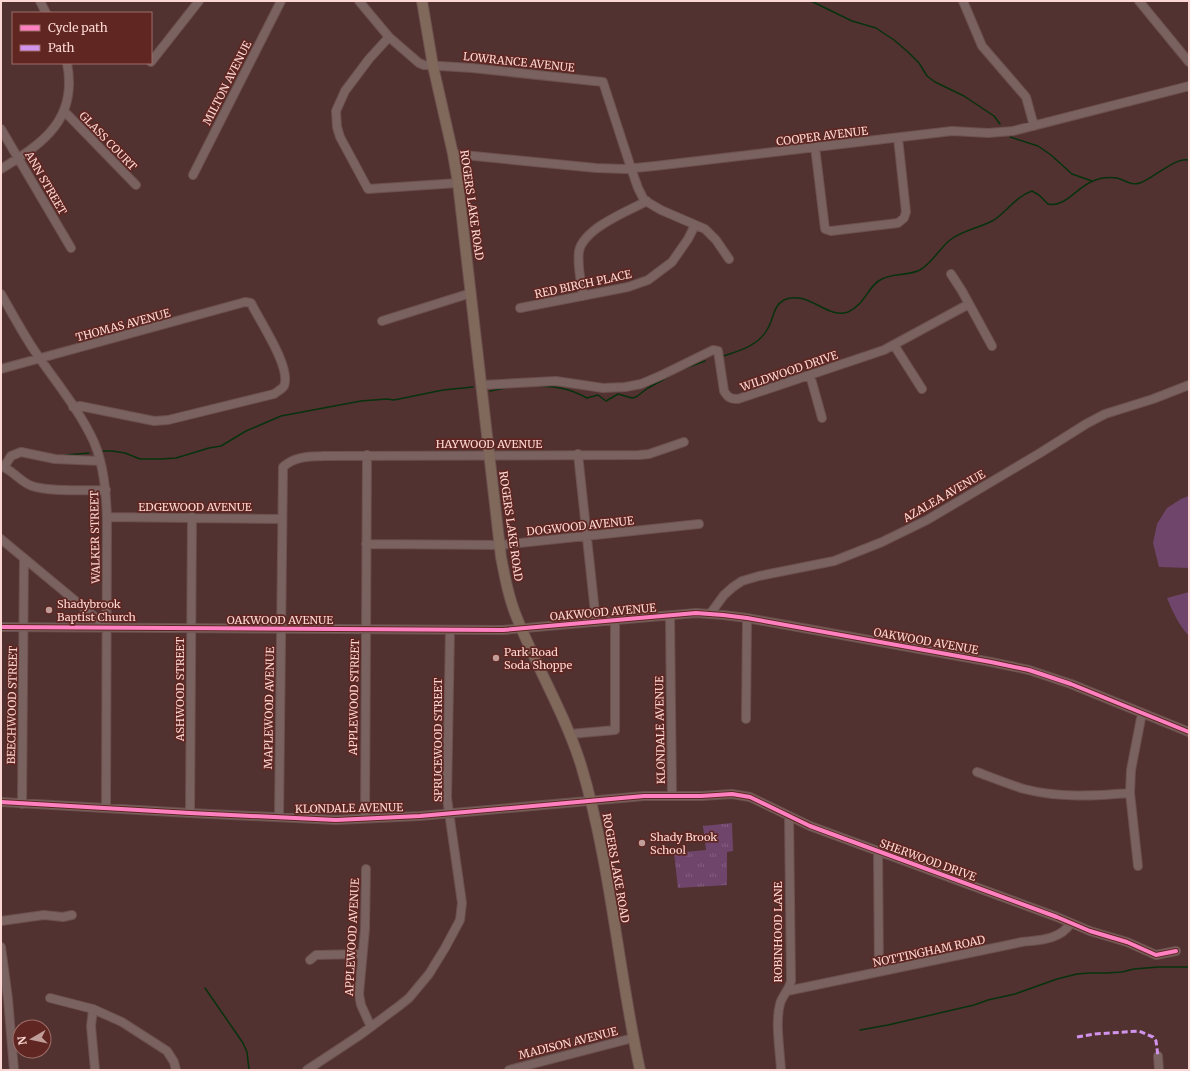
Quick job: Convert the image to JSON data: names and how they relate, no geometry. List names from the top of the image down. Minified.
{"streets":{"main road":["ROGERS LAKE ROAD"],"street":["LOWRANCE AVENUE","MILTON AVENUE","COOPER AVENUE","GLASS COURT","ANN STREET","RED BIRCH PLACE","THOMAS AVENUE","WILDWOOD DRIVE","HAYWOOD AVENUE","AZALEA AVENUE","EDGEWOOD AVENUE","DOGWOOD AVENUE","WALKER STREET","OAKWOOD AVENUE","ASHWOOD STREET","APPLEWOOD STREET","BEECHWOOD STREET","MAPLEWOOD AVENUE","KLONDALE AVENUE","SPRUCEWOOD STREET","SHERWOOD DRIVE","ROBINHOOD LANE","APPLEWOOD AVENUE","NOTTINGHAM ROAD","MADISON AVENUE"]},"crossings":[["LOWRANCE AVENUE","COOPER AVENUE"],["LOWRANCE AVENUE","ROGERS LAKE ROAD"],["COOPER AVENUE","ROGERS LAKE ROAD"],["ROGERS LAKE ROAD","WILDWOOD DRIVE"],["ROGERS LAKE ROAD","HAYWOOD AVENUE"],["ROGERS LAKE ROAD","DOGWOOD AVENUE"],["ROGERS LAKE ROAD","OAKWOOD AVENUE"],["ROGERS LAKE ROAD","KLONDALE AVENUE"],["ROGERS LAKE ROAD","MADISON AVENUE"],["THOMAS AVENUE","WALKER STREET"],["HAYWOOD AVENUE","APPLEWOOD STREET"],["HAYWOOD AVENUE","MAPLEWOOD AVENUE"],["AZALEA AVENUE","OAKWOOD AVENUE"],["EDGEWOOD AVENUE","WALKER STREET"],["EDGEWOOD AVENUE","ASHWOOD STREET"],["EDGEWOOD AVENUE","MAPLEWOOD AVENUE"],["DOGWOOD AVENUE","APPLEWOOD STREET"],["WALKER STREET","OAKWOOD AVENUE"],["WALKER STREET","KLONDALE AVENUE"],["OAKWOOD AVENUE","ASHWOOD STREET"],["OAKWOOD AVENUE","APPLEWOOD STREET"],["OAKWOOD AVENUE","BEECHWOOD STREET"],["OAKWOOD AVENUE","MAPLEWOOD AVENUE"],["OAKWOOD AVENUE","KLONDALE AVENUE"],["OAKWOOD AVENUE","SPRUCEWOOD STREET"],["ASHWOOD STREET","KLONDALE AVENUE"],["APPLEWOOD STREET","KLONDALE AVENUE"],["BEECHWOOD STREET","KLONDALE AVENUE"],["MAPLEWOOD AVENUE","KLONDALE AVENUE"],["KLONDALE AVENUE","SPRUCEWOOD STREET"],["KLONDALE AVENUE","SHERWOOD DRIVE"],["SPRUCEWOOD STREET","APPLEWOOD AVENUE"],["SHERWOOD DRIVE","ROBINHOOD LANE"],["SHERWOOD DRIVE","NOTTINGHAM ROAD"],["ROBINHOOD LANE","NOTTINGHAM ROAD"]],"places":["Shadybrook Baptist Church","Park Road Soda Shoppe","Shady Brook School"],"legend":["Cycle path","Path"],"north":"left"}
